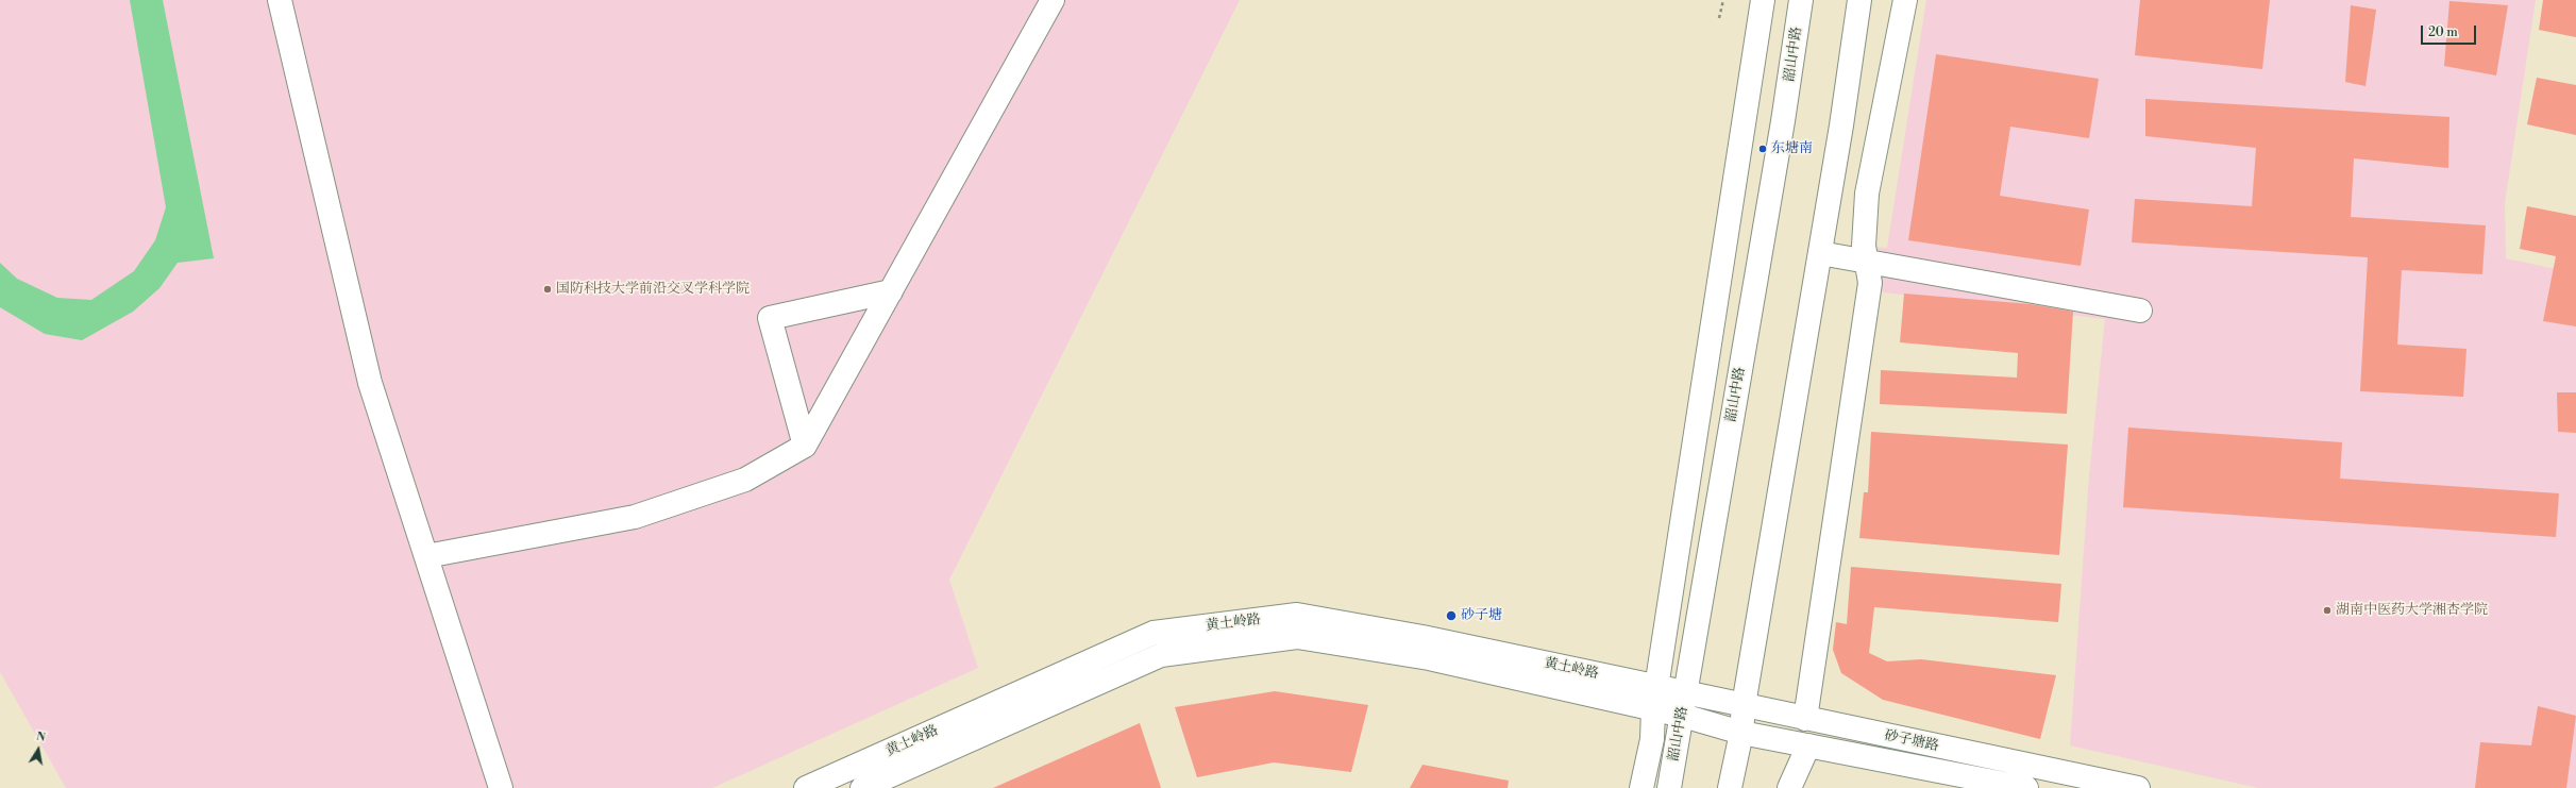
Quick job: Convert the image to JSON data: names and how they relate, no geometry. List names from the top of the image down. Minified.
{"streets":{"street":["韶山中路","黄土岭路","砂子塘路"]},"crossings":[["韶山中路","黄土岭路"],["韶山中路","砂子塘路"],["黄土岭路","砂子塘路"]],"places":["东塘南","国防科技大学前沿交叉学科学院","湖南中医药大学湘杏学院","砂子塘"],"scale_bar":"20 m","north":"top"}
